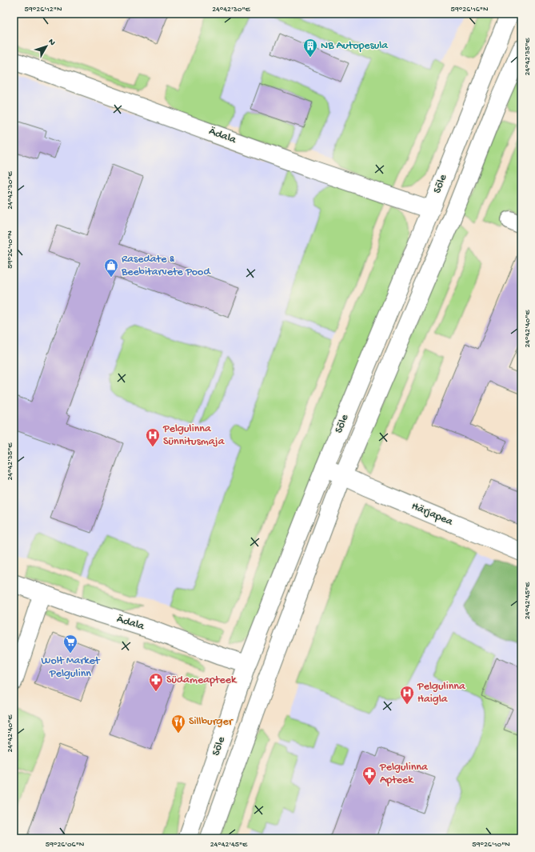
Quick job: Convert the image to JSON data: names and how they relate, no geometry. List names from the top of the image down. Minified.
{"streets":{"main road":["Ädala","Sõle","Härjapea"]},"crossings":[["Ädala","Sõle"],["Sõle","Härjapea"]],"places":{"building":["NB Autopesula"],"shop":["Rasedate & Beebitarvete Pood"],"hospital":["Pelgulinna Sünnitusmaja","Pelgulinna Haigla"],"supermarket":["Wolt Market Pelgulinn"],"pharmacy":["Südameapteek","Pelgulinna Apteek"],"restaurant":["Sillburger"]},"north":"top right","coordinates":["59°26'12\"N","24°42'30\"E","59°26'16\"N","24°42'35\"E","59°26'10\"N","24°42'40\"E","24°42'45\"E","59°26'06\"N"]}
